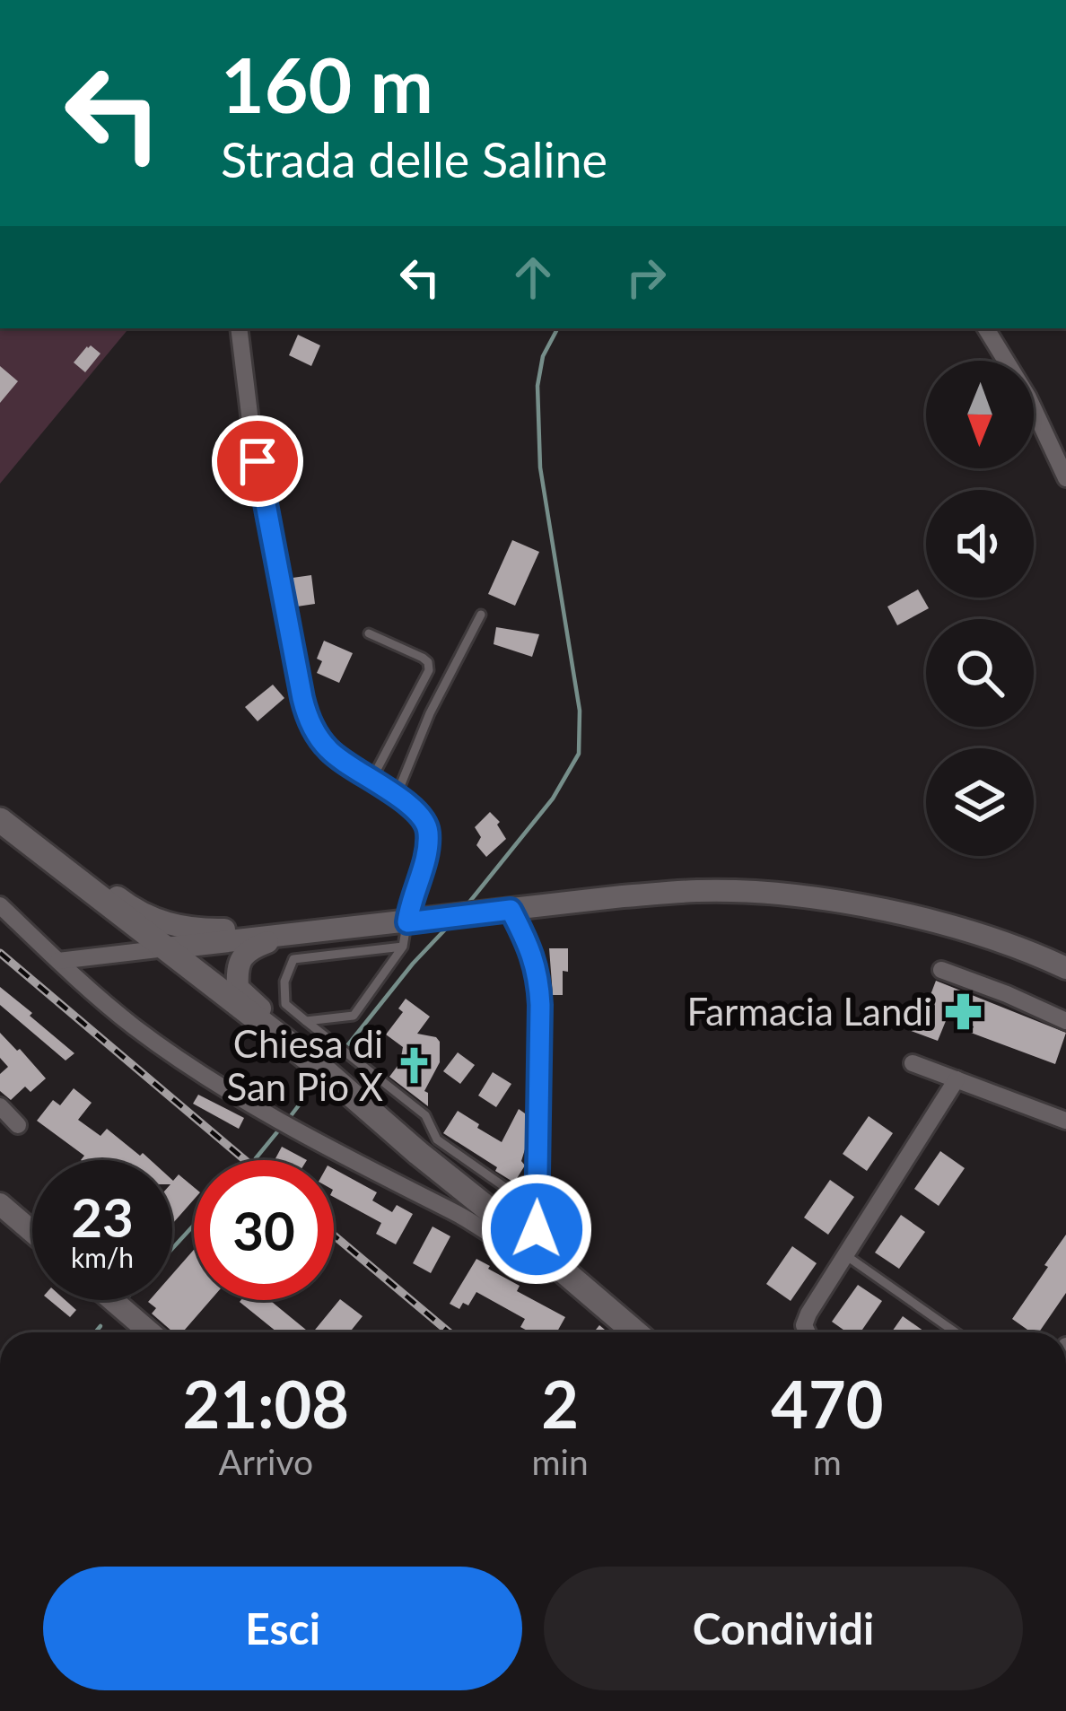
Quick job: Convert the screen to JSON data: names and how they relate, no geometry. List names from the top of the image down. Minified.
{"places":{"pharmacy":["Farmacia Landi"],"church":["Chiesa di San Pio X"]},"north":"bottom","page":{"turn":["160 m","Strada delle Saline"],"speed":"23 km/h","limit":"30","eta":["21:08","Arrivo","2","min","470","m"],"buttons":["Esci","Condividi"]}}
